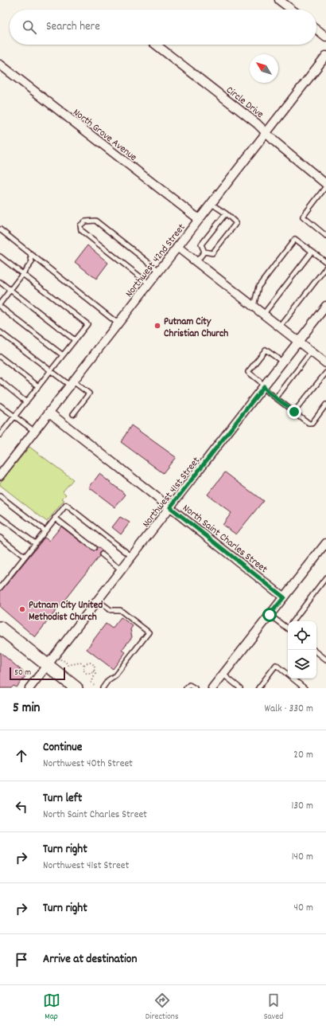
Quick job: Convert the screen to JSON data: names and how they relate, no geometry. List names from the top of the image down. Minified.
{"streets":{"street":["Circle Drive","North Grove Avenue","Northwest 42nd Street","Northwest 41st Street","North Saint Charles Street"]},"crossings":[["Circle Drive","Northwest 42nd Street"],["North Grove Avenue","Northwest 42nd Street"],["Northwest 42nd Street","North Saint Charles Street"],["Northwest 41st Street","North Saint Charles Street"]],"places":["Putnam City Christian Church","Putnam City United Methodist Church"],"scale_bar":"50 m","north":"top left","page":{"search":"Search here","scale":"50 m","heading":["5 min","Walk · 330 m"],"list":[["Continue","Northwest 40th Street","20 m"],["Turn left","North Saint Charles Street","130 m"],["Turn right","Northwest 41st Street","140 m"],["Turn right","40 m"],"Arrive at destination"],"nav":["Map","Directions","Saved"]}}
